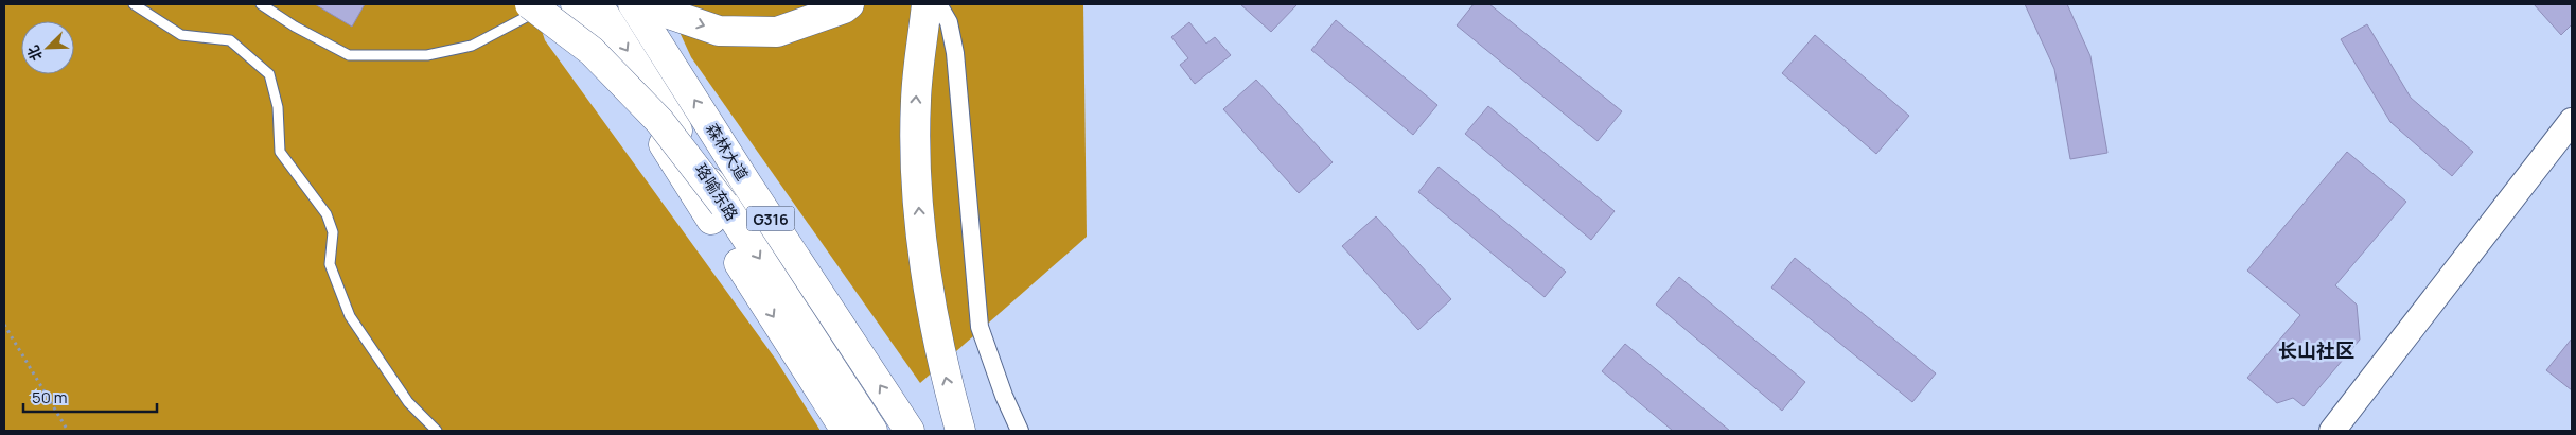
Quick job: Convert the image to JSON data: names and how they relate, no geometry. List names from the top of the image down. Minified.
{"streets":{"highway":["森林大道","珞喻东路","G316"]},"districts":["长山社区"],"scale_bar":"50 m","north":"bottom left"}
